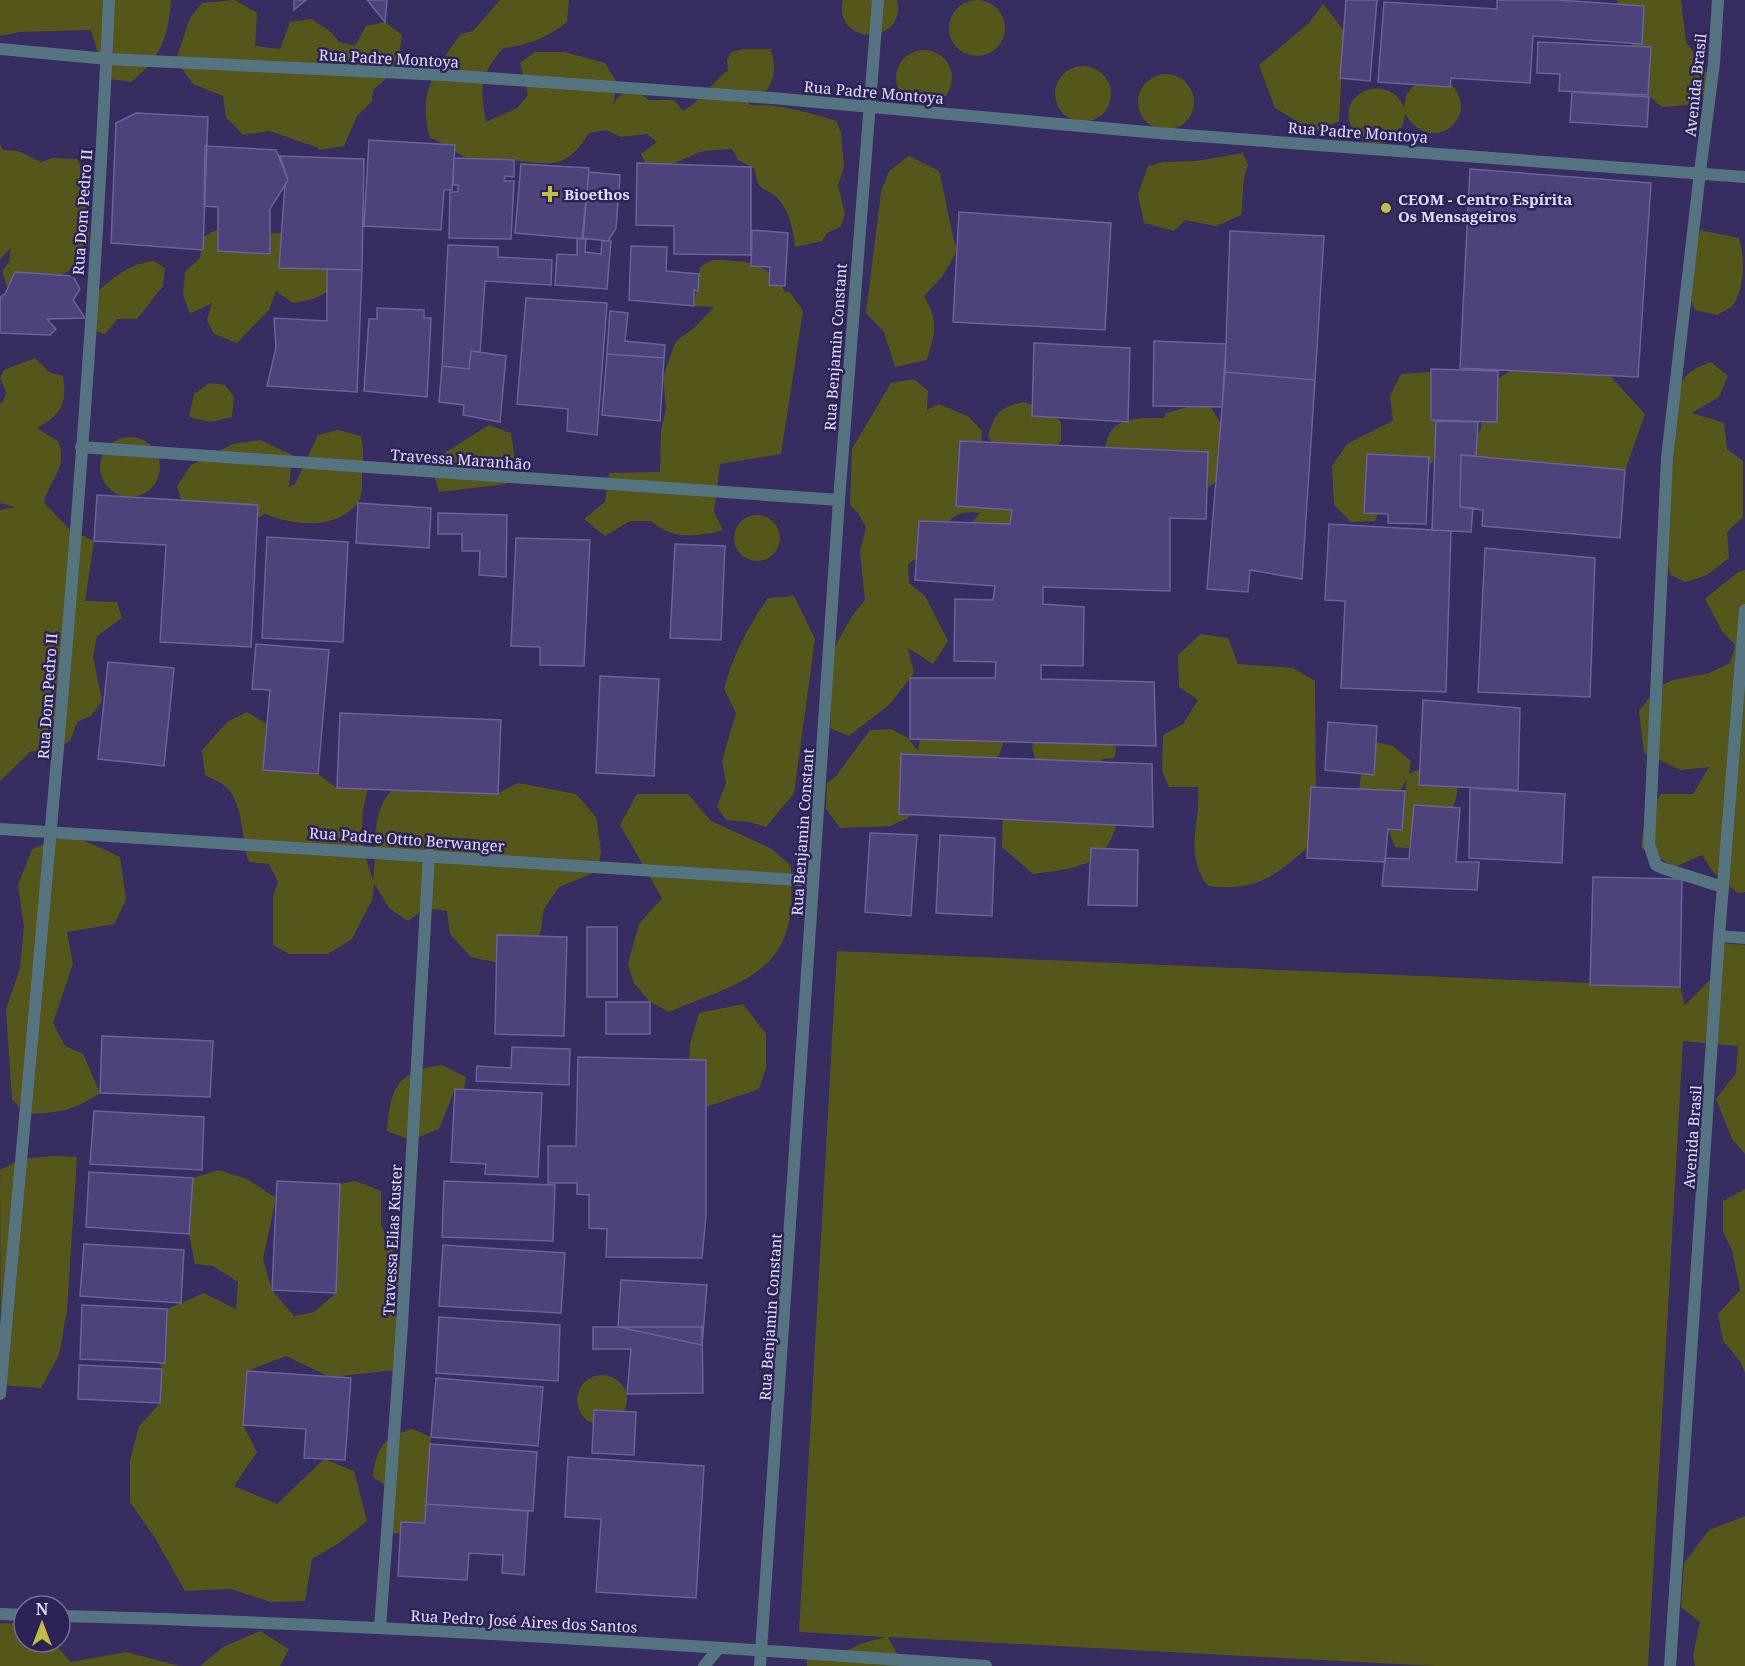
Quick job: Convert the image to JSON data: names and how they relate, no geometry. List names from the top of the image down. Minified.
{"streets":{"street":["Rua Padre Montoya","Avenida Brasil","Rua Dom Pedro II","Rua Benjamin Constant","Travessa Maranhão","Rua Padre Ottto Berwanger","Travessa Elias Kuster","Rua Pedro José Aires dos Santos"]},"crossings":[["Rua Padre Montoya","Avenida Brasil"],["Rua Padre Montoya","Rua Dom Pedro II"],["Rua Padre Montoya","Rua Benjamin Constant"],["Rua Dom Pedro II","Travessa Maranhão"],["Rua Dom Pedro II","Rua Padre Ottto Berwanger"],["Rua Benjamin Constant","Travessa Maranhão"],["Rua Benjamin Constant","Rua Padre Ottto Berwanger"],["Rua Benjamin Constant","Rua Pedro José Aires dos Santos"],["Rua Padre Ottto Berwanger","Travessa Elias Kuster"],["Travessa Elias Kuster","Rua Pedro José Aires dos Santos"]],"places":{"health":["Bioethos"],"other":["CEOM - Centro Espírita Os Mensageiros"]},"north":"top"}
